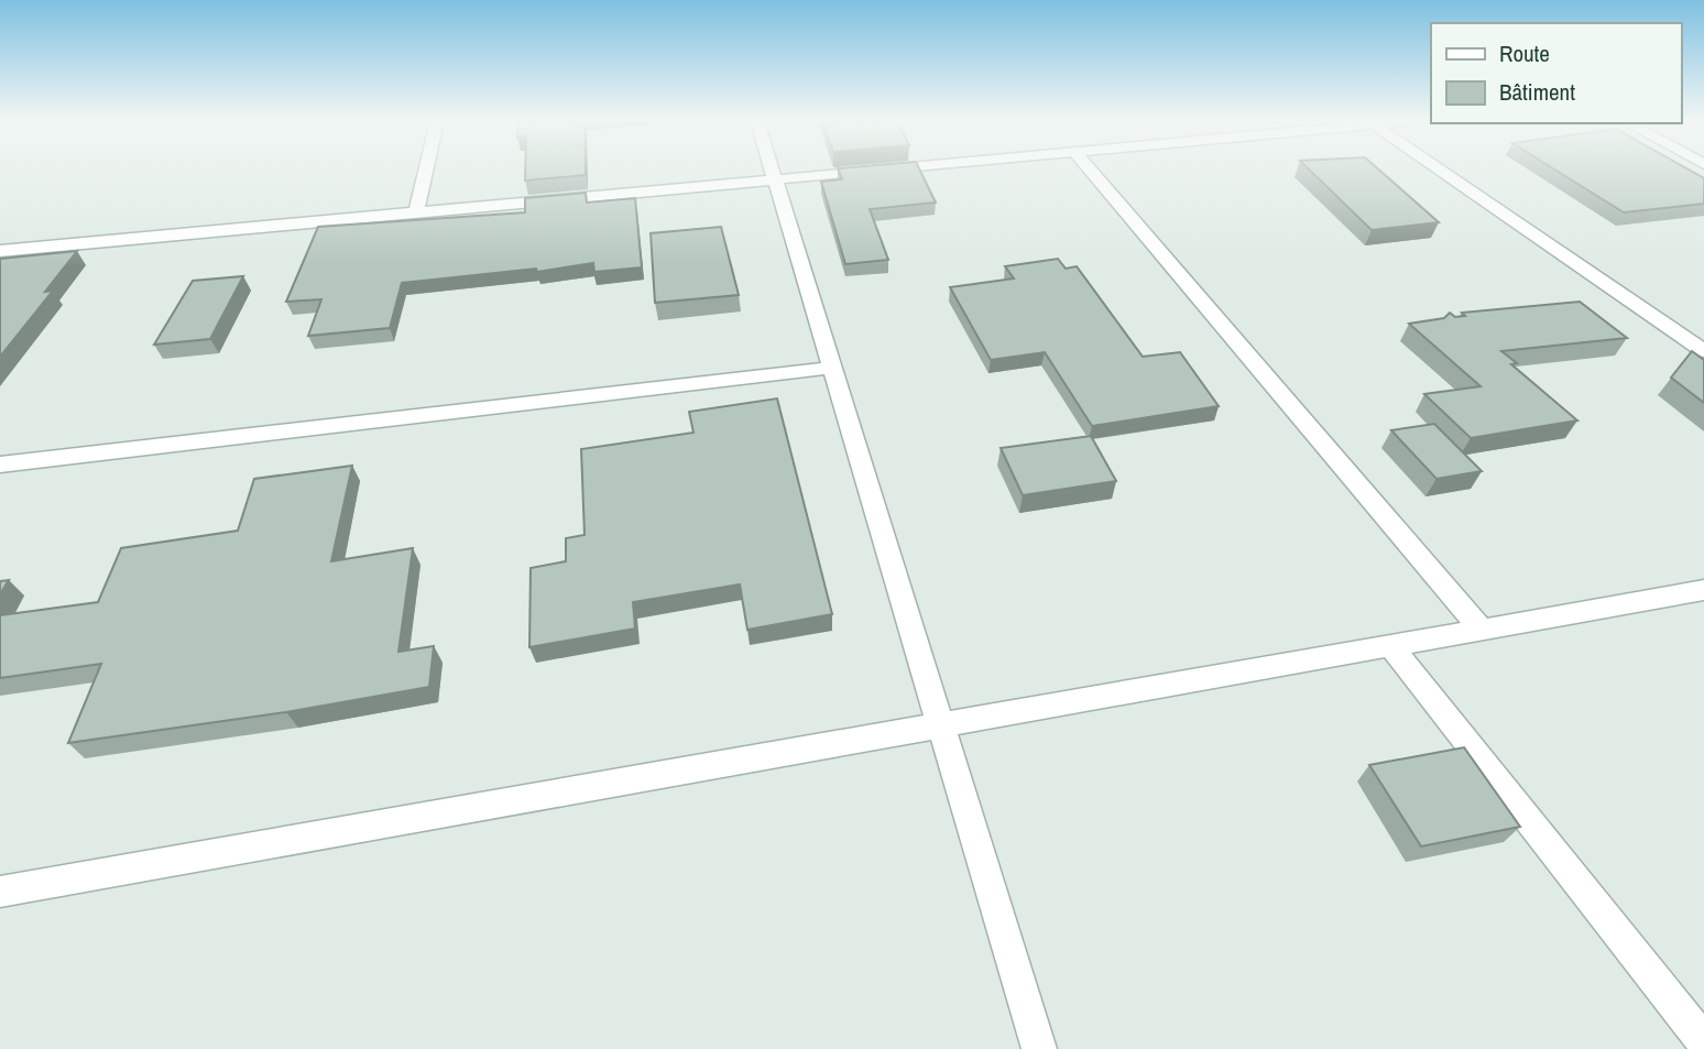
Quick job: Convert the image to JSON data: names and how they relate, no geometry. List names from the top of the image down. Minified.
{"legend":["Route","Bâtiment"]}
